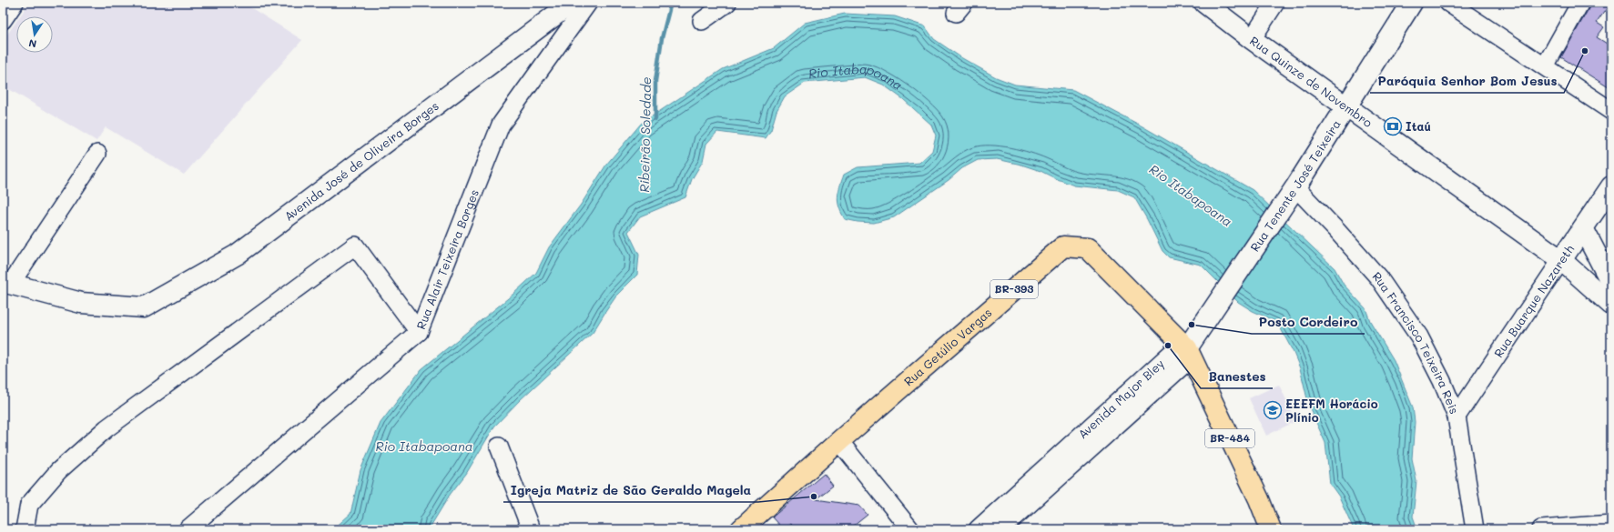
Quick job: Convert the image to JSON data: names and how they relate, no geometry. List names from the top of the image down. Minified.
{"streets":{"main road":["Rua Quinze de Novembro","Avenida José de Oliveira Borges","Rua Tenente José Teixeira","BR-393","Rua Buarque Nazareth","Rua Getúlio Vargas","BR-484"],"street":["Rua Alair Teixeira Borges","Rua Francisco Teixeira Reis","Avenida Major Bley"]},"crossings":[["Rua Quinze de Novembro","Rua Tenente José Teixeira"],["Rua Quinze de Novembro","Rua Buarque Nazareth"],["Rua Tenente José Teixeira","Rua Francisco Teixeira Reis"],["Rua Tenente José Teixeira","Rua Getúlio Vargas"],["Rua Tenente José Teixeira","Avenida Major Bley"],["Rua Tenente José Teixeira","BR-484"],["Rua Buarque Nazareth","Rua Francisco Teixeira Reis"],["Rua Getúlio Vargas","Avenida Major Bley"],["Rua Getúlio Vargas","BR-484"],["Avenida Major Bley","BR-484"]],"water":["Rio Itabapoana","Ribeirão Soledade"],"places":{"other":["Paróquia Senhor Bom Jesus","Posto Cordeiro","Banestes","Igreja Matriz de São Geraldo Magela"],"bank":["Itaú"],"school or university":["EEEFM Horácio Plínio"]},"north":"bottom"}
